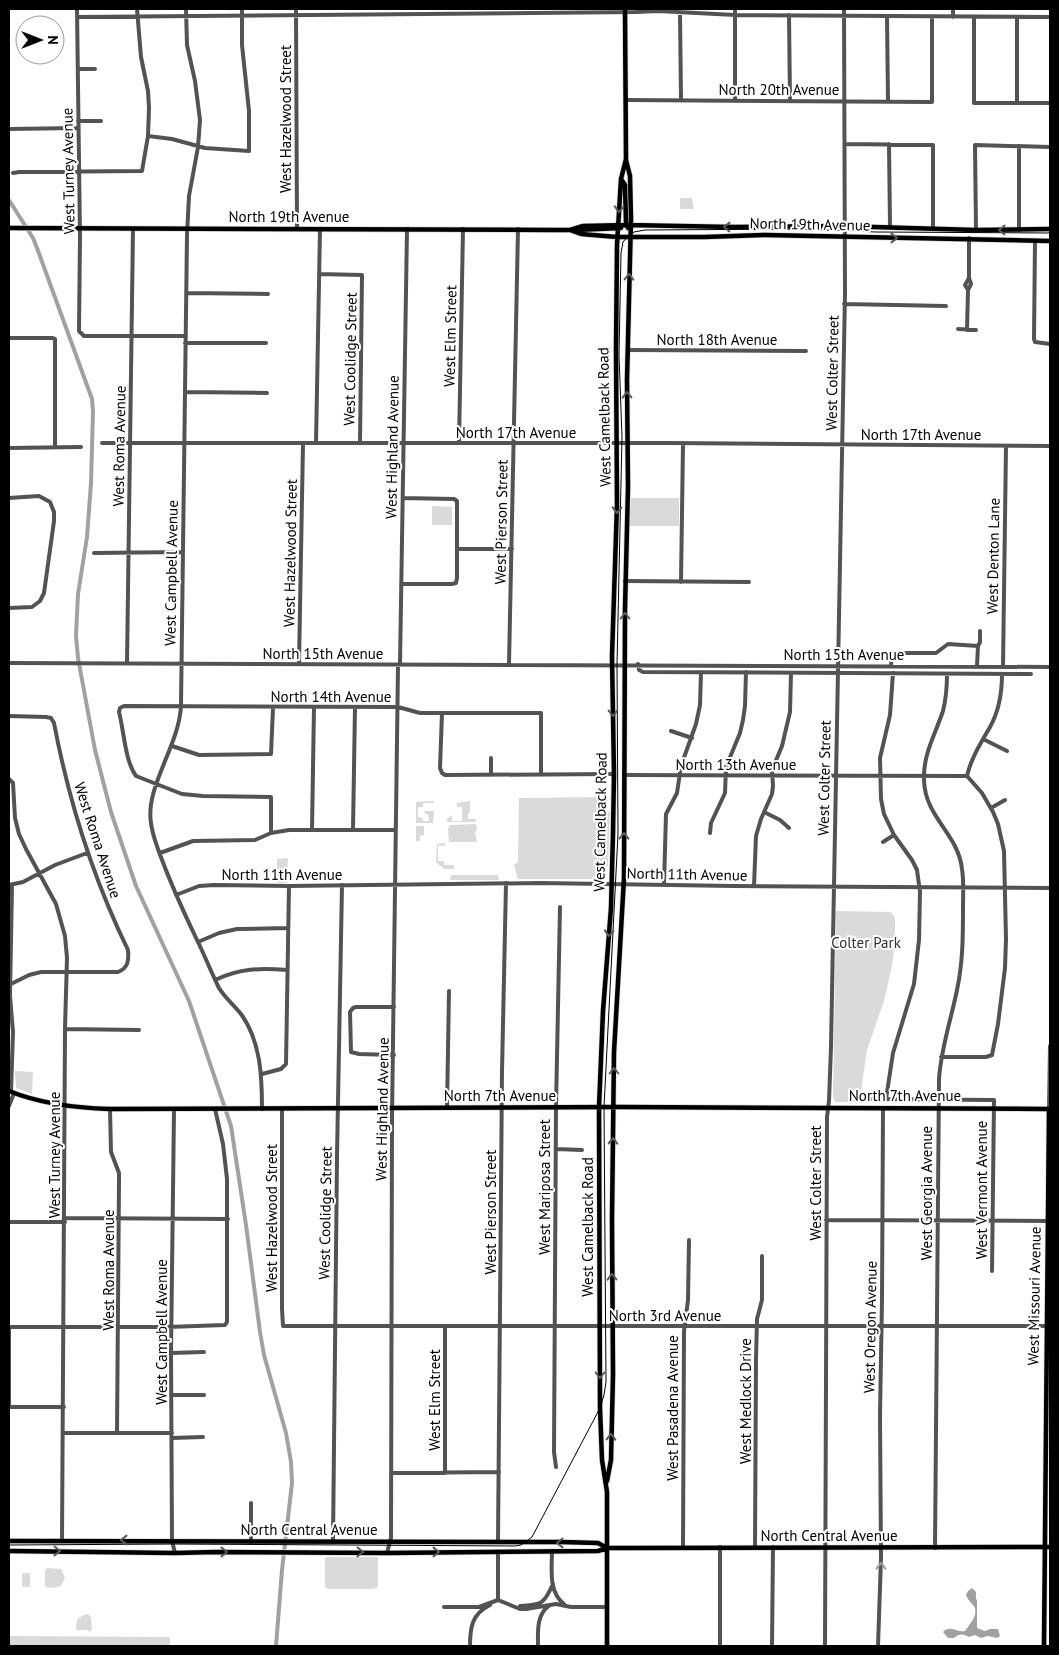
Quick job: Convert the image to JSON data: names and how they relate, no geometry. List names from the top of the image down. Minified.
{"streets":{"main road":["North 19th Avenue","West Camelback Road","North 7th Avenue","West Missouri Avenue","North Central Avenue"],"street":["North 20th Avenue","West Hazelwood Street","West Turney Avenue","West Elm Street","North 18th Avenue","West Coolidge Street","West Colter Street","North 17th Avenue","West Roma Avenue","West Highland Avenue","West Pierson Street","West Denton Lane","West Campbell Avenue","North 15th Avenue","North 14th Avenue","North 13th Avenue","North 11th Avenue","West Mariposa Street","West Vermont Avenue","West Georgia Avenue","North 3rd Avenue","West Oregon Avenue","West Medlock Drive","West Pasadena Avenue"]},"crossings":[["North 20th Avenue","West Colter Street"],["North 20th Avenue","West Camelback Road"],["West Hazelwood Street","North 19th Avenue"],["West Hazelwood Street","North 17th Avenue"],["West Hazelwood Street","North 15th Avenue"],["West Hazelwood Street","North 7th Avenue"],["West Hazelwood Street","North 3rd Avenue"],["West Turney Avenue","North 19th Avenue"],["West Turney Avenue","West Roma Avenue"],["West Turney Avenue","North 7th Avenue"],["West Turney Avenue","North Central Avenue"],["North 19th Avenue","West Elm Street"],["North 19th Avenue","West Colter Street"],["North 19th Avenue","West Camelback Road"],["North 19th Avenue","West Roma Avenue"],["North 19th Avenue","West Highland Avenue"],["North 19th Avenue","West Pierson Street"],["North 19th Avenue","West Campbell Avenue"],["West Elm Street","North 17th Avenue"],["West Elm Street","North 3rd Avenue"],["North 18th Avenue","West Camelback Road"],["West Coolidge Street","North 17th Avenue"],["West Coolidge Street","North 11th Avenue"],["West Coolidge Street","North 7th Avenue"],["West Coolidge Street","North 3rd Avenue"],["West Coolidge Street","North Central Avenue"],["West Colter Street","North 17th Avenue"],["West Colter Street","North 15th Avenue"],["West Colter Street","North 13th Avenue"],["West Colter Street","North 11th Avenue"],["West Colter Street","North 7th Avenue"],["West Colter Street","North 3rd Avenue"],["West Colter Street","North Central Avenue"],["West Camelback Road","North 17th Avenue"],["West Camelback Road","North 15th Avenue"],["West Camelback Road","North 13th Avenue"],["West Camelback Road","North 11th Avenue"],["West Camelback Road","North 7th Avenue"],["West Camelback Road","North 3rd Avenue"],["West Camelback Road","North Central Avenue"],["North 17th Avenue","West Roma Avenue"],["North 17th Avenue","West Highland Avenue"],["North 17th Avenue","West Pierson Street"],["North 17th Avenue","West Denton Lane"],["North 17th Avenue","West Campbell Avenue"],["West Roma Avenue","North 15th Avenue"],["West Roma Avenue","North 7th Avenue"],["West Highland Avenue","North 15th Avenue"],["West Highland Avenue","North 14th Avenue"],["West Highland Avenue","North 11th Avenue"],["West Highland Avenue","North 7th Avenue"],["West Highland Avenue","North 3rd Avenue"],["West Highland Avenue","North Central Avenue"],["West Pierson Street","North 15th Avenue"],["West Pierson Street","North 11th Avenue"],["West Pierson Street","North 7th Avenue"],["West Pierson Street","North 3rd Avenue"],["West Pierson Street","North Central Avenue"],["West Denton Lane","North 15th Avenue"],["West Campbell Avenue","North 15th Avenue"],["West Campbell Avenue","North 14th Avenue"],["West Campbell Avenue","North 11th Avenue"],["West Campbell Avenue","North 7th Avenue"],["West Campbell Avenue","North Central Avenue"],["North 15th Avenue","West Georgia Avenue"],["North 13th Avenue","West Georgia Avenue"],["North 11th Avenue","West Georgia Avenue"],["North 7th Avenue","West Mariposa Street"],["North 7th Avenue","West Vermont Avenue"],["North 7th Avenue","West Georgia Avenue"],["North 7th Avenue","West Missouri Avenue"],["North 7th Avenue","West Oregon Avenue"],["West Mariposa Street","North 3rd Avenue"],["West Georgia Avenue","North 3rd Avenue"],["West Georgia Avenue","North Central Avenue"],["West Missouri Avenue","North 3rd Avenue"],["West Missouri Avenue","North Central Avenue"],["North 3rd Avenue","West Oregon Avenue"],["North 3rd Avenue","West Medlock Drive"],["North 3rd Avenue","West Pasadena Avenue"],["West Oregon Avenue","North Central Avenue"],["West Medlock Drive","North Central Avenue"],["West Pasadena Avenue","North Central Avenue"]],"parks":["Colter Park"],"north":"right"}
